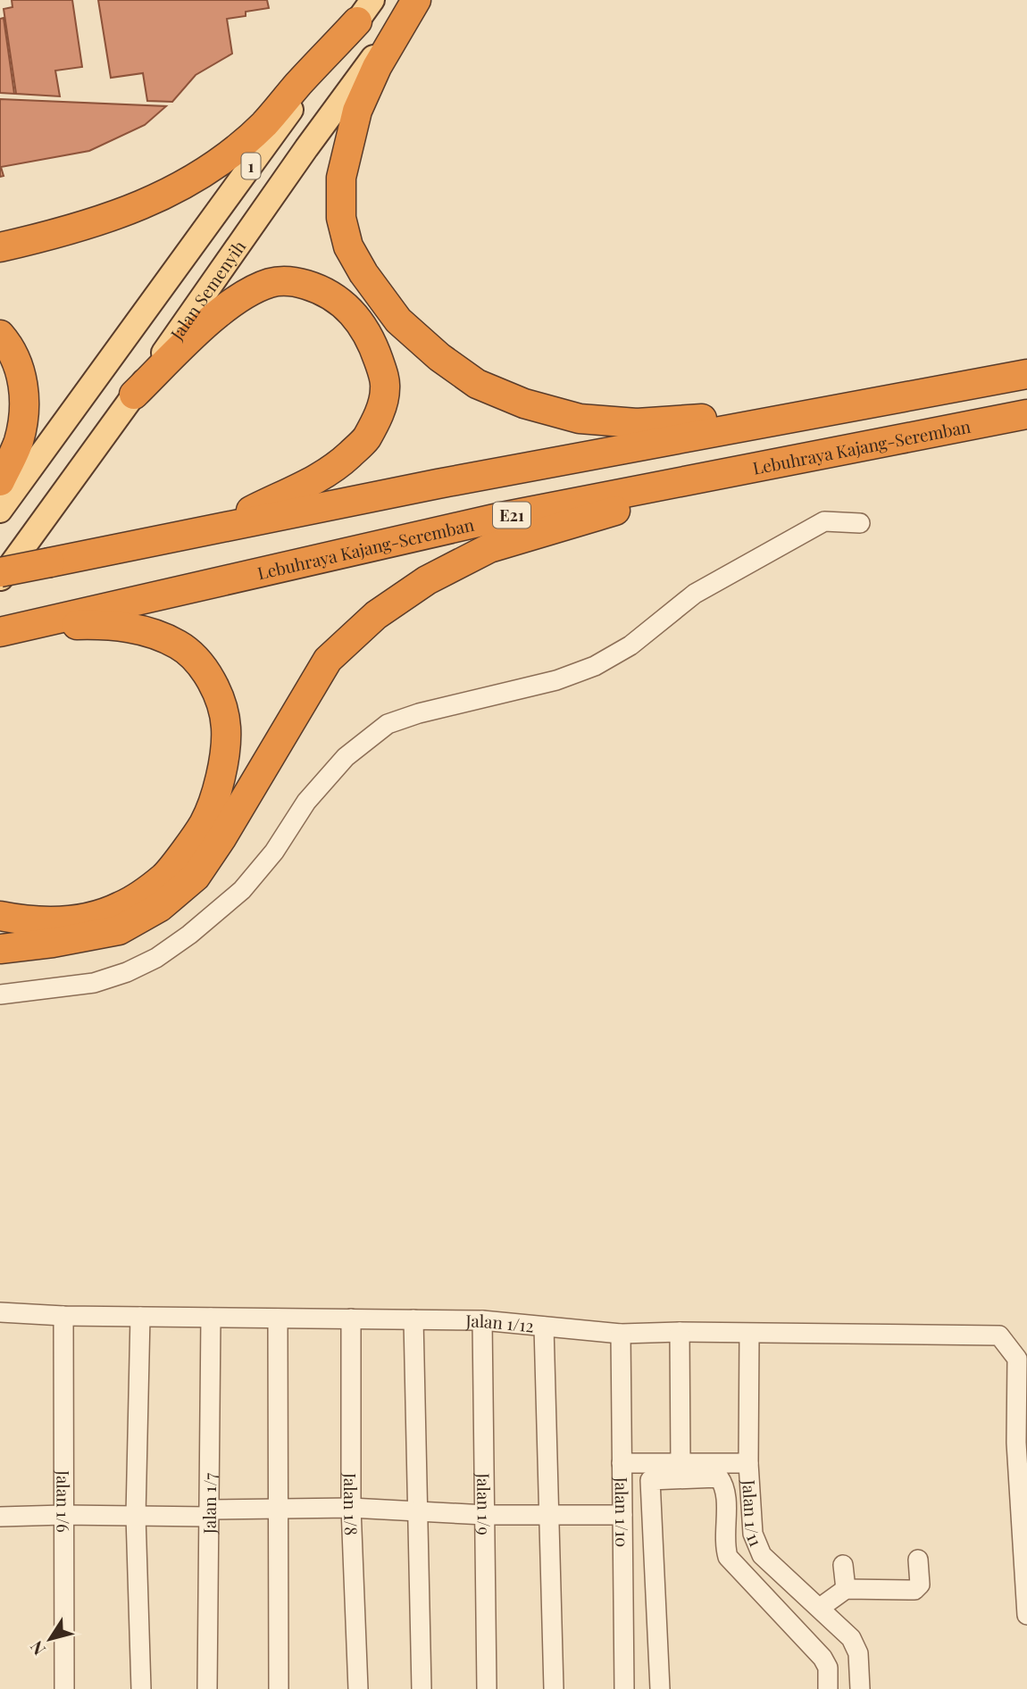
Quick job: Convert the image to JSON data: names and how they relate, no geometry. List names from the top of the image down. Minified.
{"streets":{"highway":["Lebuhraya Kajang-Seremban","E21"],"main road":["1","Jalan Semenyih"],"street":["Jalan 1/12","Jalan 1/6","Jalan 1/7","Jalan 1/8","Jalan 1/9","Jalan 1/10","Jalan 1/11"]},"crossings":[["Jalan 1/12","Jalan 1/6"],["Jalan 1/12","Jalan 1/7"],["Jalan 1/12","Jalan 1/8"],["Jalan 1/12","Jalan 1/9"],["Jalan 1/12","Jalan 1/10"],["Jalan 1/12","Jalan 1/11"]],"north":"bottom left"}
